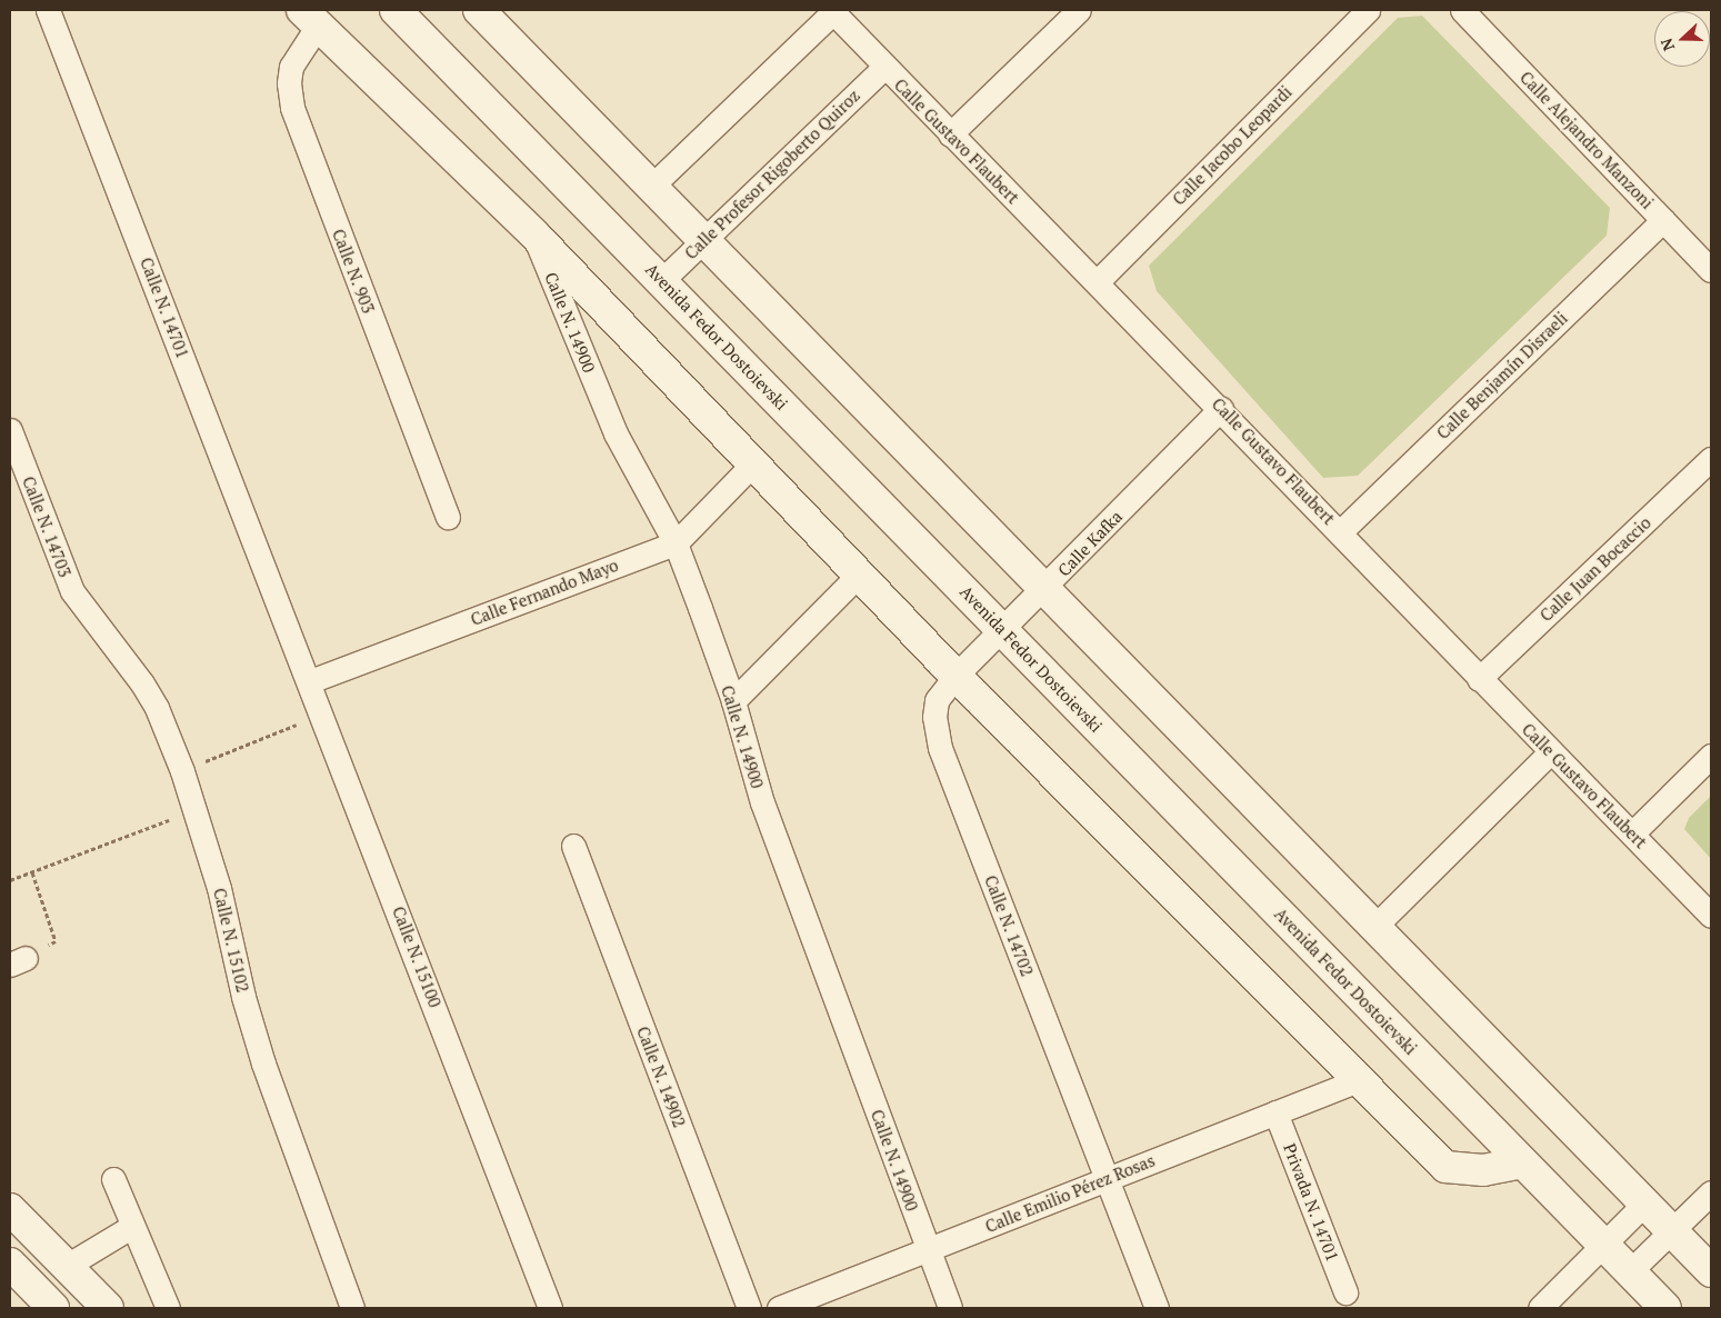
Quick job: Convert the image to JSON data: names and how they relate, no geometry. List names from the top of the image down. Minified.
{"streets":{"main road":["Avenida Fedor Dostoievski"],"street":["Calle Alejandro Manzoni","Calle Gustavo Flaubert","Calle Jacobo Leopardi","Calle Profesor Rigoberto Quiroz","Calle N. 903","Calle N. 14701","Calle N. 14900","Calle Benjamín Disraeli","Calle N. 14703","Calle Kafka","Calle Juan Bocaccio","Calle Fernando Mayo","Calle N. 14702","Calle N. 15102","Calle N. 15100","Calle N. 14902","Calle Emilio Pérez Rosas","Privada N. 14701"]},"crossings":[["Calle Alejandro Manzoni","Calle Benjamín Disraeli"],["Calle Gustavo Flaubert","Calle Jacobo Leopardi"],["Calle Gustavo Flaubert","Calle Profesor Rigoberto Quiroz"],["Calle Gustavo Flaubert","Calle Benjamín Disraeli"],["Calle Gustavo Flaubert","Calle Kafka"],["Calle Gustavo Flaubert","Calle Juan Bocaccio"],["Calle Profesor Rigoberto Quiroz","Avenida Fedor Dostoievski"],["Calle N. 14701","Calle N. 15100"],["Calle N. 14900","Calle Fernando Mayo"],["Calle N. 14900","Calle Emilio Pérez Rosas"],["Avenida Fedor Dostoievski","Calle Kafka"],["Calle N. 14703","Calle N. 15102"],["Calle Kafka","Calle N. 14702"],["Calle Fernando Mayo","Calle N. 15100"],["Calle N. 14702","Calle Emilio Pérez Rosas"],["Calle Emilio Pérez Rosas","Privada N. 14701"]],"north":"left"}
